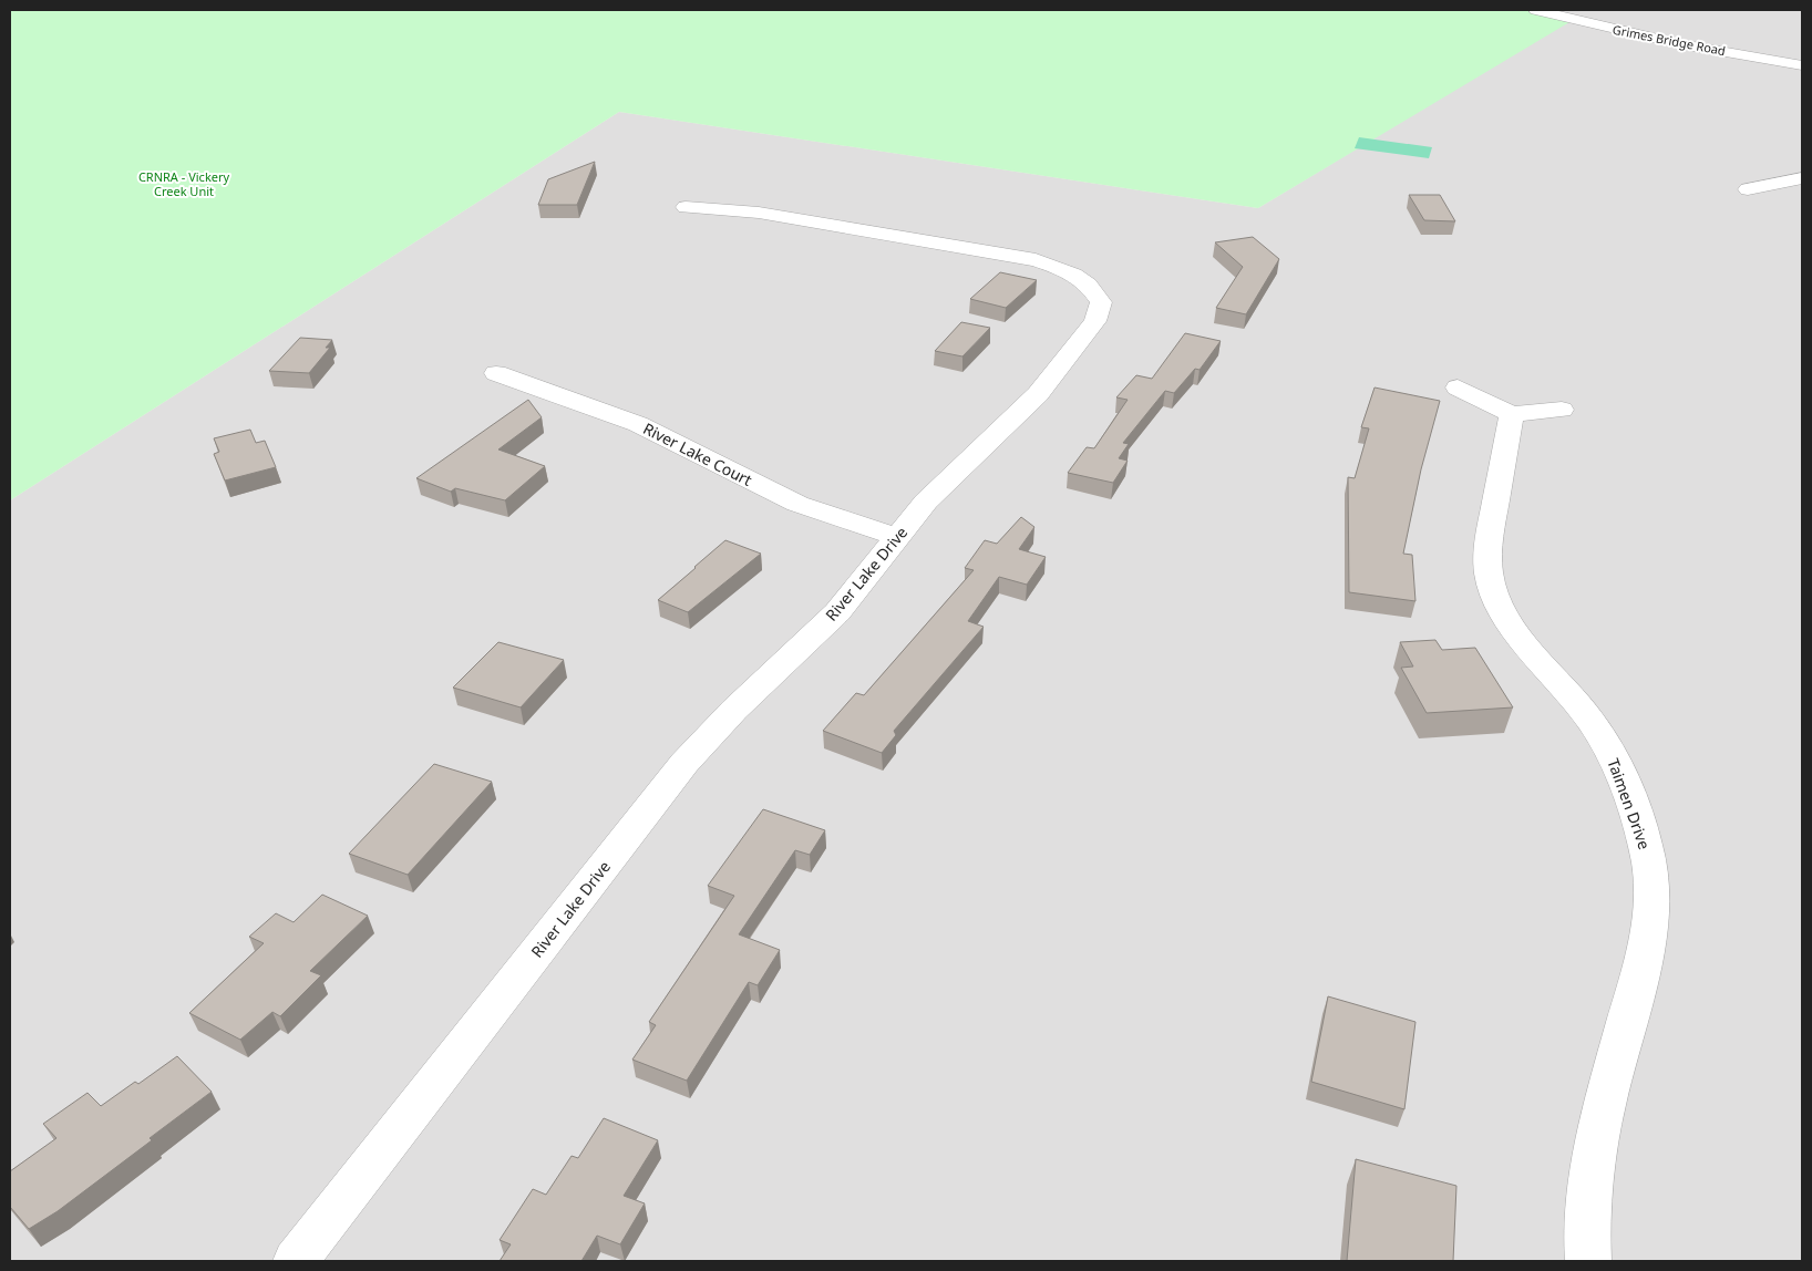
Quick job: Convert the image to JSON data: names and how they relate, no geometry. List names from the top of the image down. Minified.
{"streets":{"street":["Grimes Bridge Road","River Lake Court","River Lake Drive","Taimen Drive"]},"crossings":[["River Lake Court","River Lake Drive"]],"parks":["CRNRA - Vickery Creek Unit"]}
